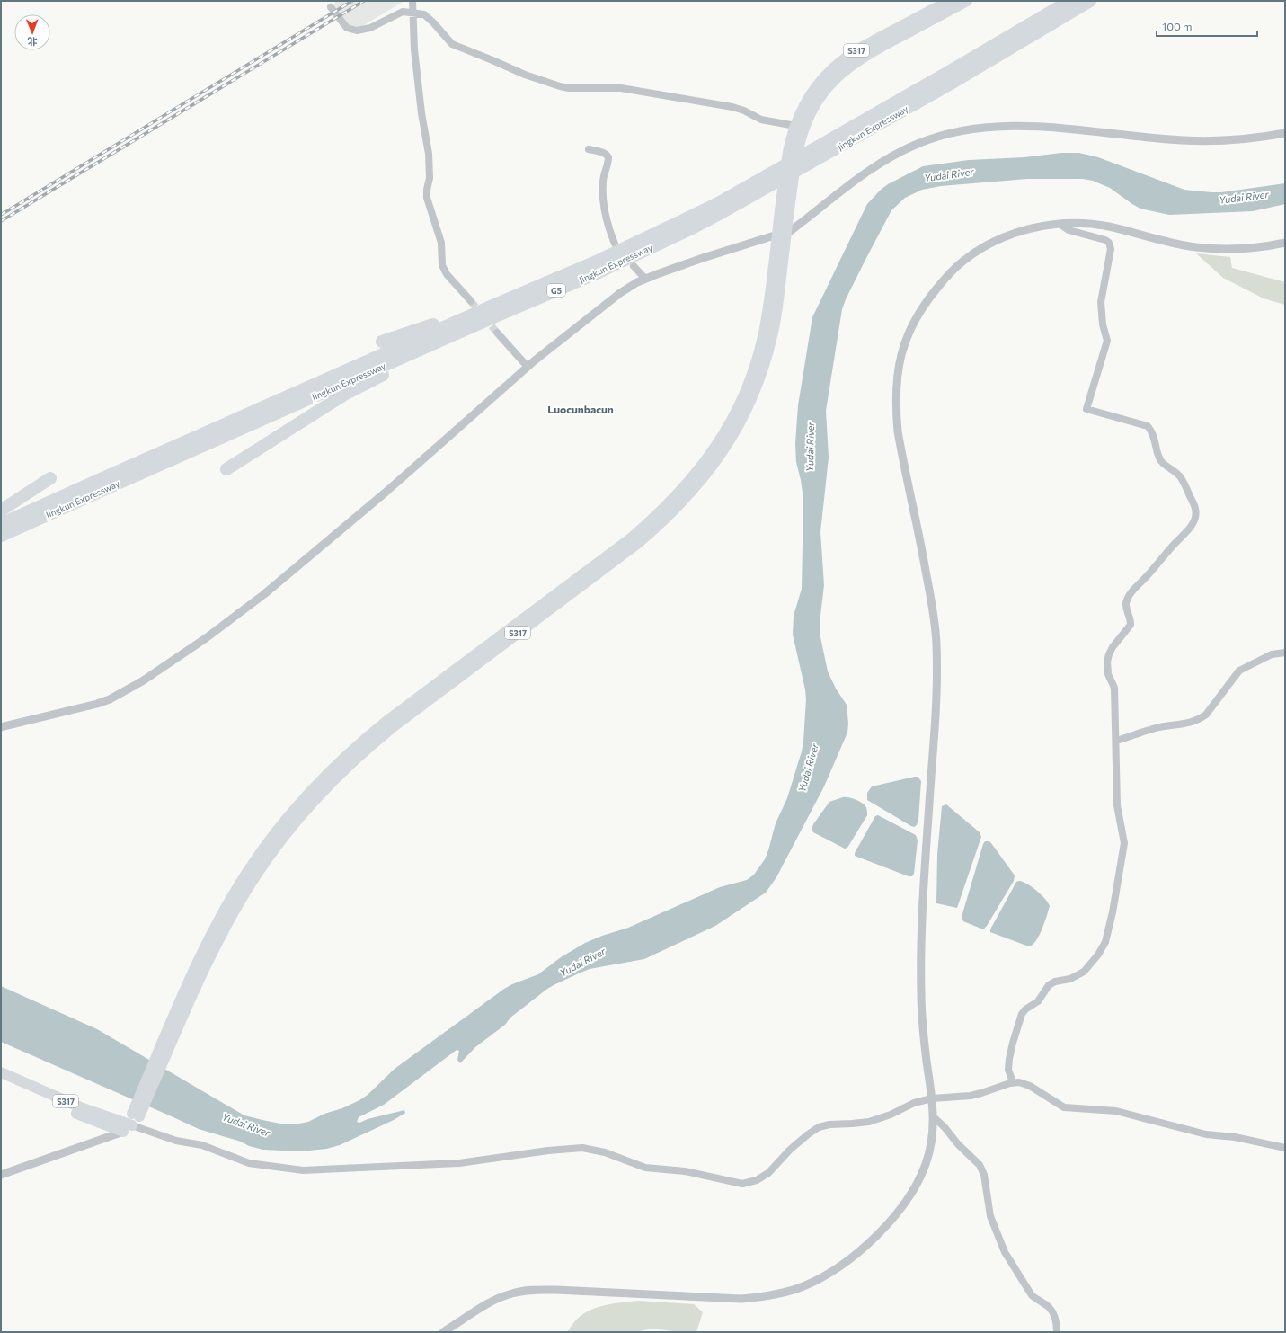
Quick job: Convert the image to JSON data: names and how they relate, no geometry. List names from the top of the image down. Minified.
{"streets":{"highway":["Jingkun Expressway","G5"],"main road":["S317"]},"districts":["Luocunbacun"],"water":["Yudai River"],"scale_bar":"100 m","north":"bottom"}
